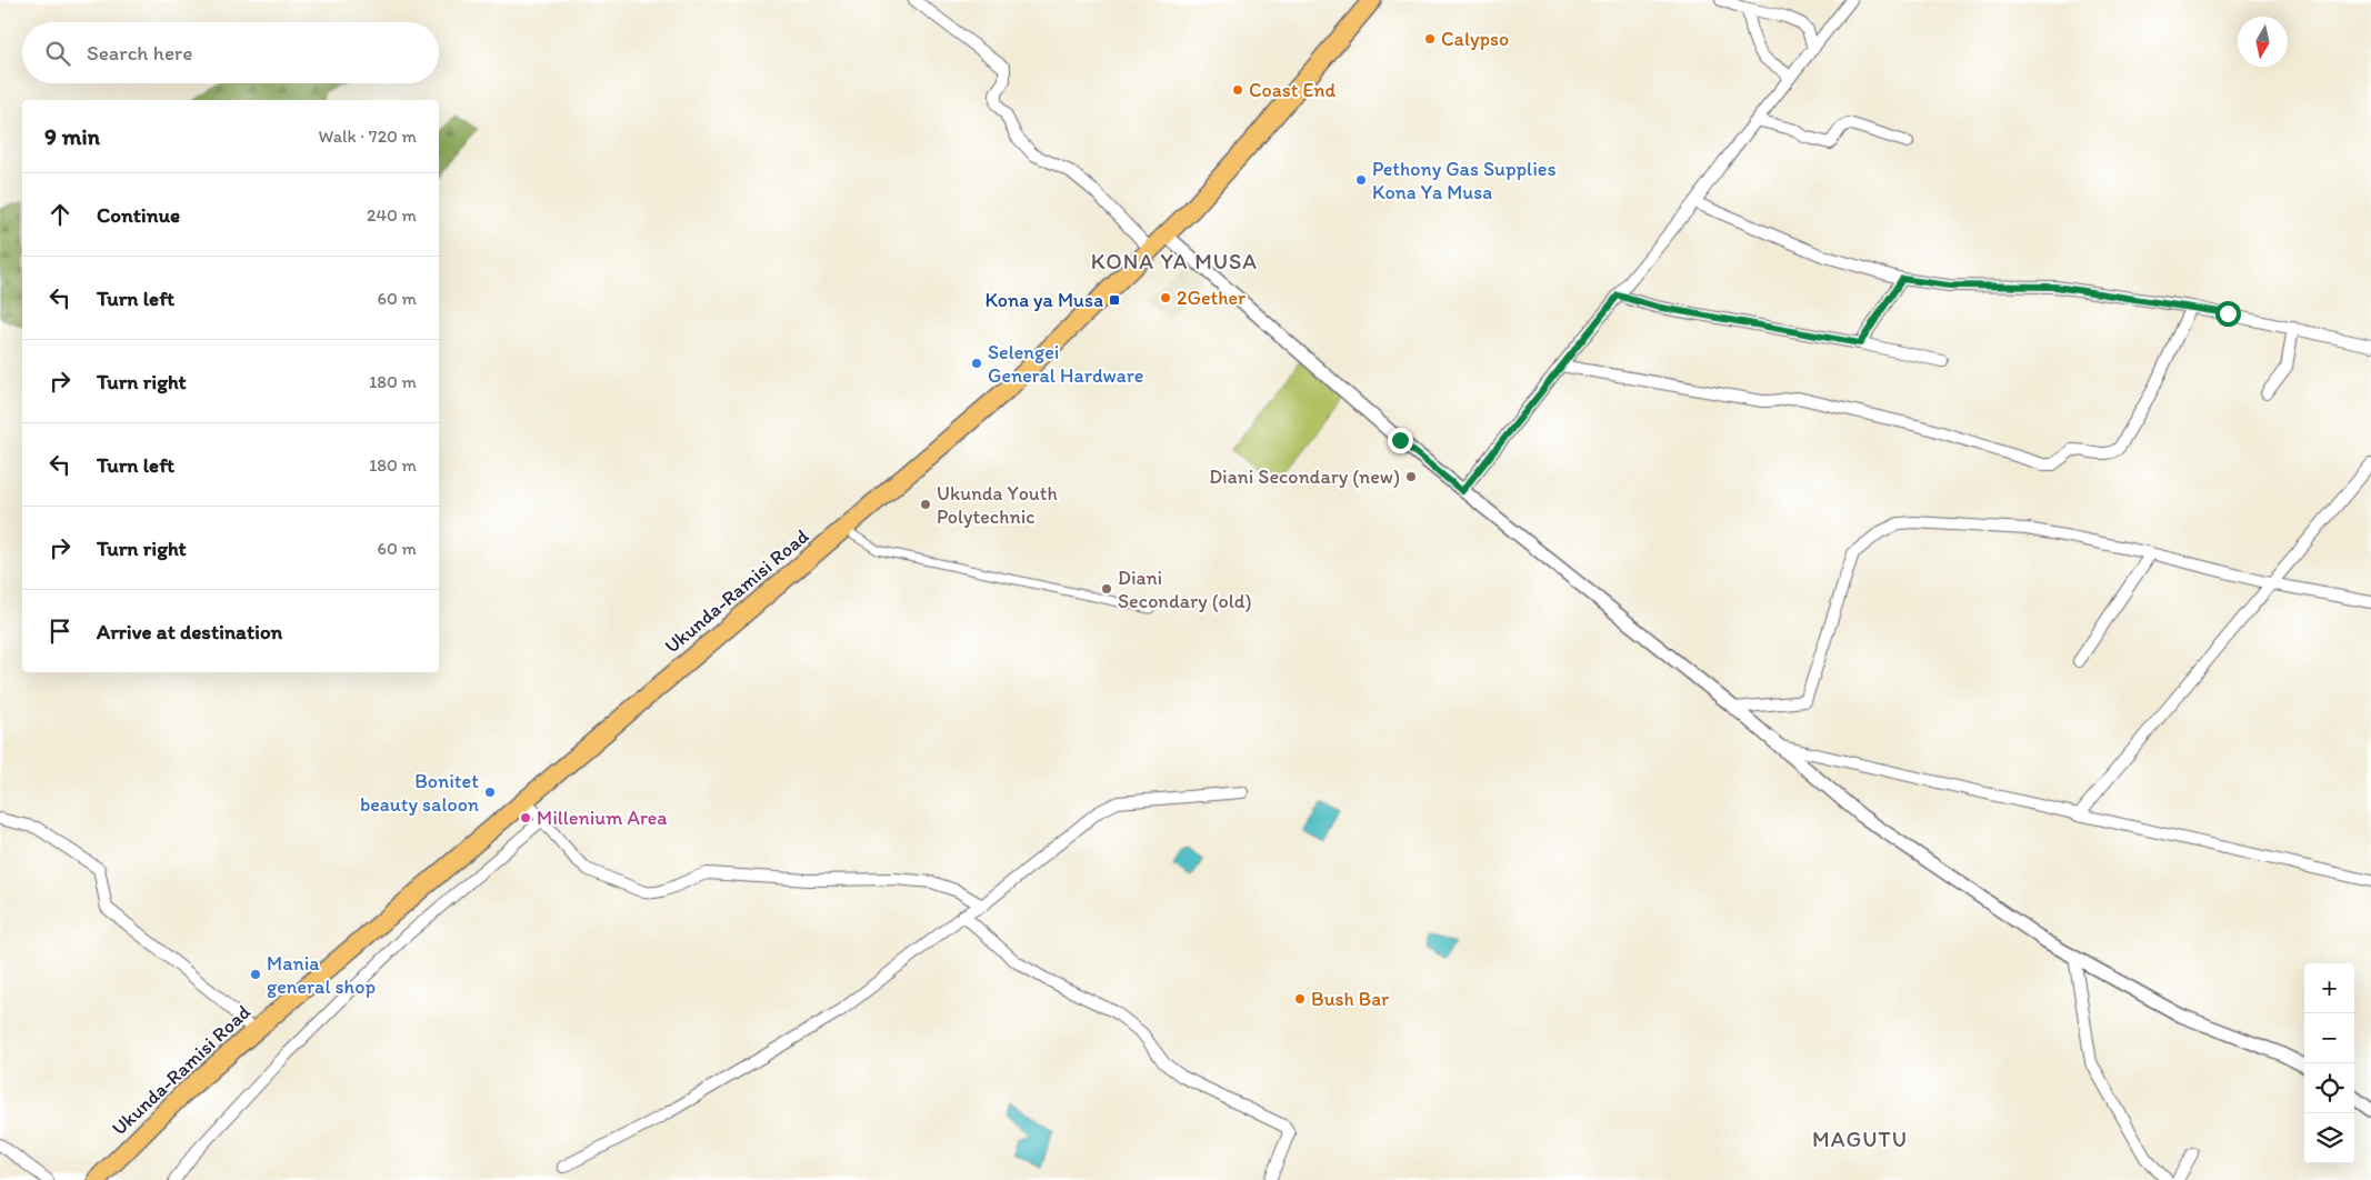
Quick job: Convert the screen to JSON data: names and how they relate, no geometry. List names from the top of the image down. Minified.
{"streets":{"highway":["Ukunda-Ramisi Road"]},"districts":["KONA YA MUSA","MAGUTU"],"places":{"other":["Calypso","Coast End","Pethony Gas Supplies Kona Ya Musa","2Gether","Selengei General Hardware","Diani Secondary (new)","Ukunda Youth Polytechnic","Diani Secondary (old)","Bonitet beauty saloon","Millenium Area","Mania general shop","Bush Bar"],"transit":["Kona ya Musa"]},"north":"bottom","page":{"search":"Search here","heading":["9 min","Walk · 720 m"],"list":[["Continue","240 m"],["Turn left","60 m"],["Turn right","180 m"],["Turn left","180 m"],["Turn right","60 m"],"Arrive at destination"],"map_buttons":["+","−"]}}
